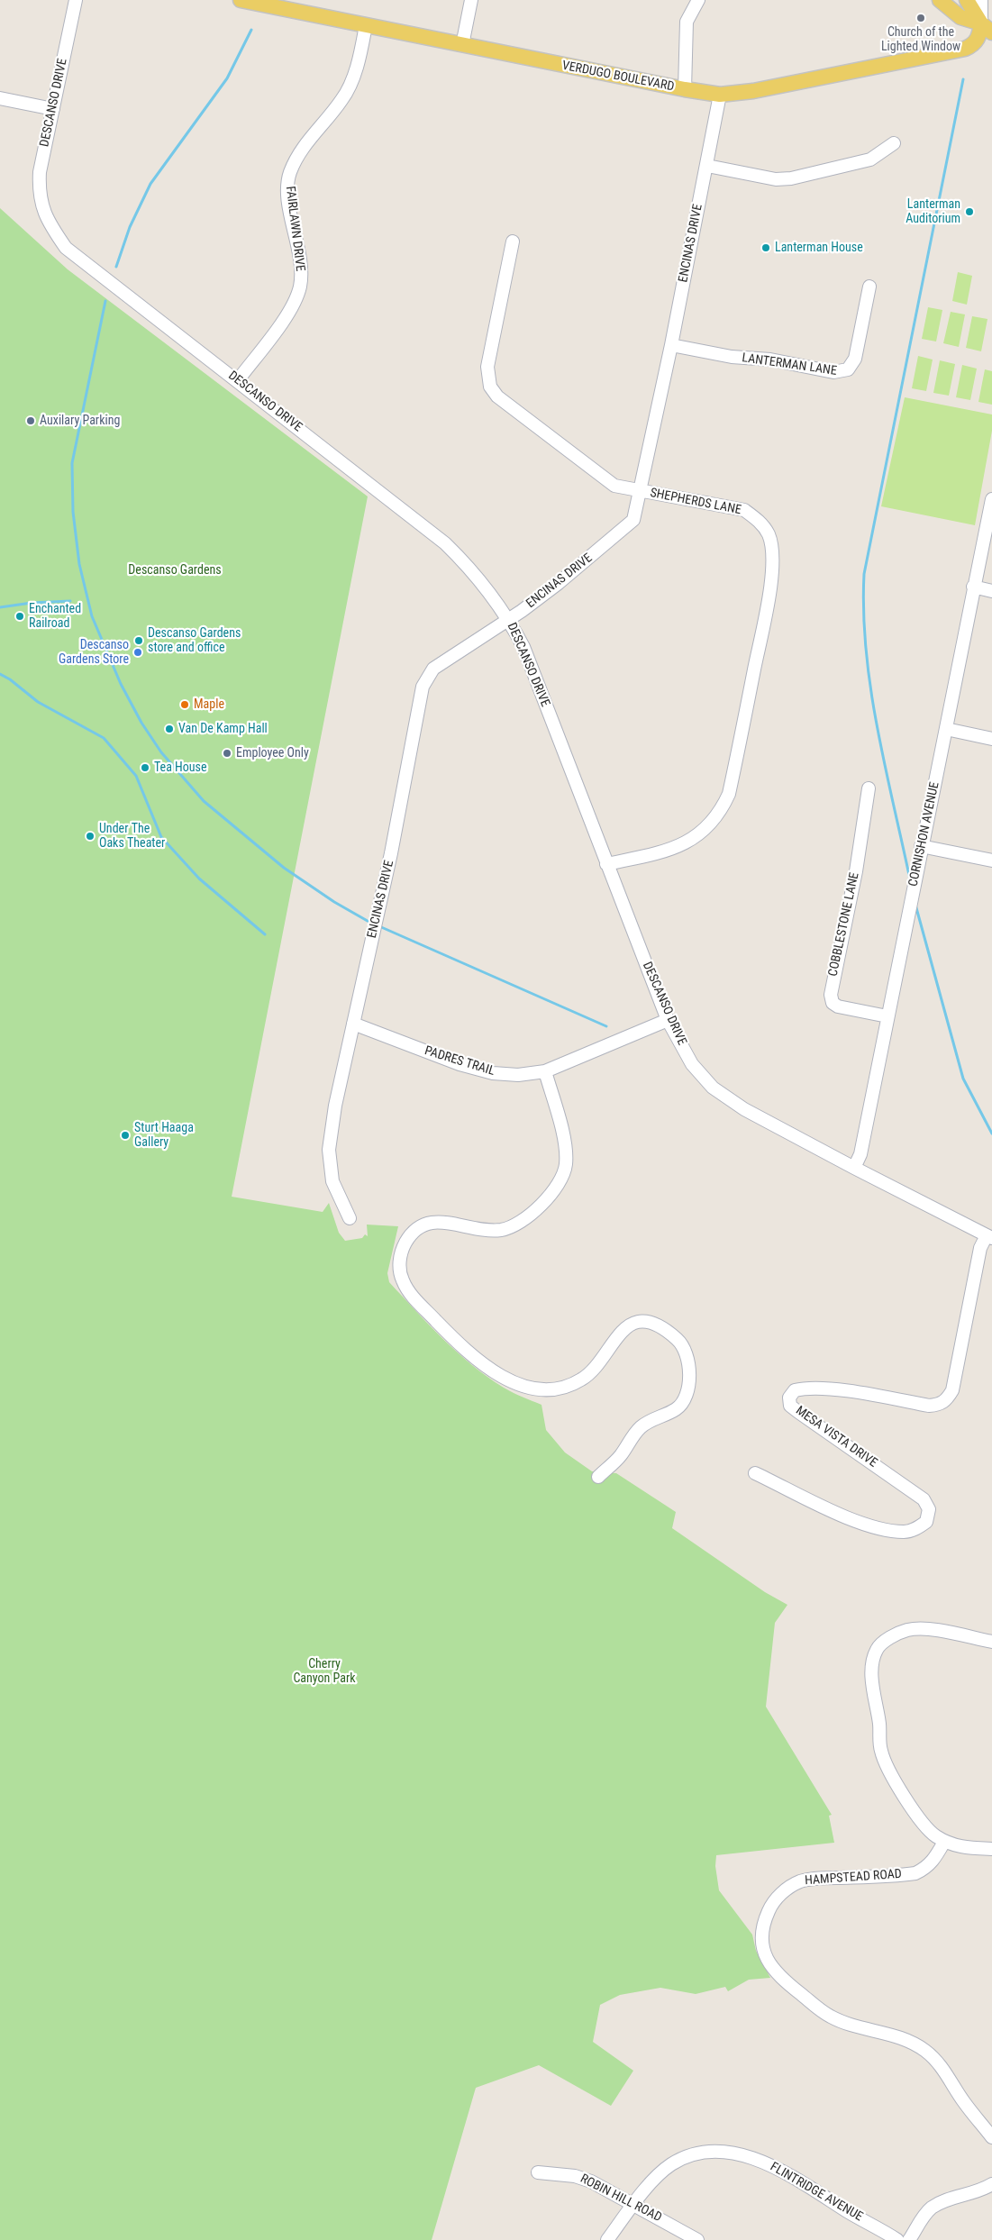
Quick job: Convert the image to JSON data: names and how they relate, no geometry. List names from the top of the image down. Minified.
{"streets":{"main road":["VERDUGO BOULEVARD"],"street":["DESCANSO DRIVE","FAIRLAWN DRIVE","ENCINAS DRIVE","LANTERMAN LANE","SHEPHERDS LANE","CORNISHON AVENUE","COBBLESTONE LANE","PADRES TRAIL","MESA VISTA DRIVE","HAMPSTEAD ROAD","FLINTRIDGE AVENUE","ROBIN HILL ROAD"]},"crossings":[["VERDUGO BOULEVARD","FAIRLAWN DRIVE"],["VERDUGO BOULEVARD","ENCINAS DRIVE"],["DESCANSO DRIVE","FAIRLAWN DRIVE"],["DESCANSO DRIVE","ENCINAS DRIVE"],["DESCANSO DRIVE","SHEPHERDS LANE"],["DESCANSO DRIVE","CORNISHON AVENUE"],["DESCANSO DRIVE","PADRES TRAIL"],["DESCANSO DRIVE","MESA VISTA DRIVE"],["ENCINAS DRIVE","LANTERMAN LANE"],["ENCINAS DRIVE","SHEPHERDS LANE"],["ENCINAS DRIVE","PADRES TRAIL"],["CORNISHON AVENUE","COBBLESTONE LANE"],["FLINTRIDGE AVENUE","ROBIN HILL ROAD"]],"parks":["Descanso Gardens","Cherry Canyon Park"],"places":["Church of the Lighted Window","Lanterman Auditorium","Lanterman House","Auxilary Parking","Enchanted Railroad","Descanso Gardens store and office","Descanso Gardens Store","Maple","Van De Kamp Hall","Employee Only","Tea House","Under The Oaks Theater","Sturt Haaga Gallery"]}
